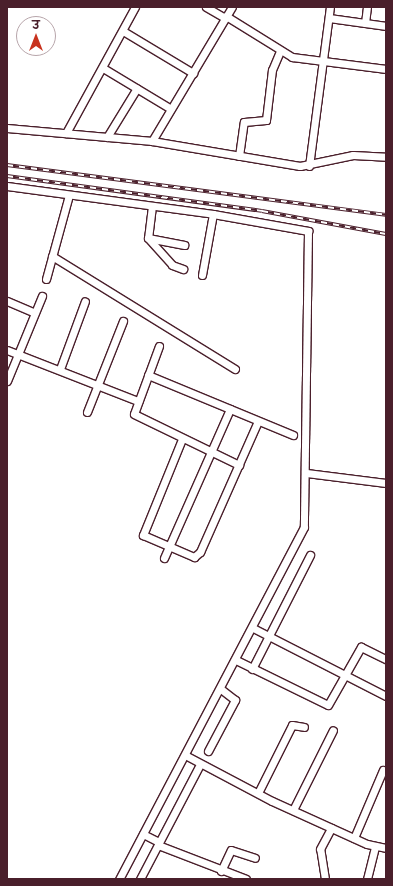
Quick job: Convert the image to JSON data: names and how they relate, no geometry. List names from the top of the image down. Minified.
{"north":"top"}
